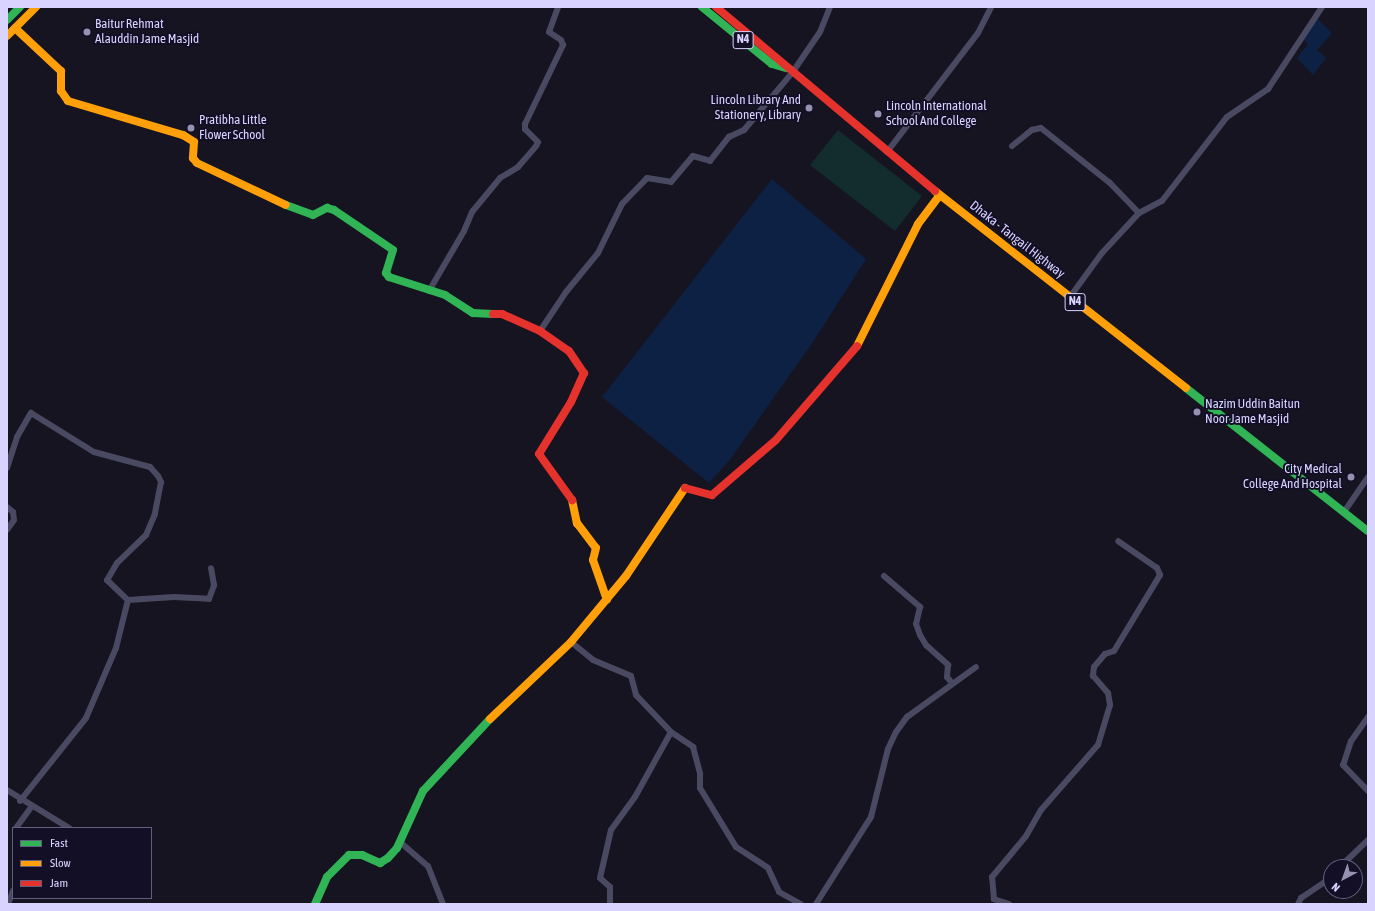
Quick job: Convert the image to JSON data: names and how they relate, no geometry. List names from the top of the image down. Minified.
{"streets":{"main road":["N4","Dhaka - Tangail Highway"]},"places":["Baitur Rehmat Alauddin Jame Masjid","Lincoln Library And Stationery, Library","Lincoln International School And College","Pratibha Little Flower School","Nazim Uddin Baitun Noor Jame Masjid","City Medical College And Hospital"],"legend":["Fast","Slow","Jam"],"north":"bottom left"}
